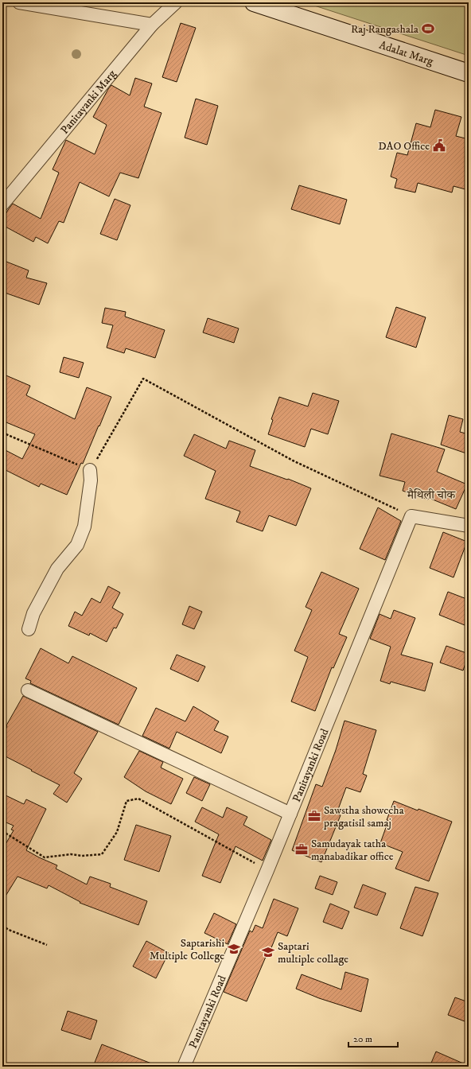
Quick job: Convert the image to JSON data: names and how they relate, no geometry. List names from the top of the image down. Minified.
{"streets":{"main road":["Adalat Marg"],"street":["Panitayanki Marg","Panitayanki Road"]},"districts":["मैथिली चोक"],"places":{"sports":["Raj Rangashala"],"public building":["DAO Office"],"office":["Sawstha showccha pragatisil samaj","Samudayak tatha manabadikar office"],"school or university":["Saptarishi Multiple College","Saptari multiple collage"]},"scale_bar":"20 m"}
